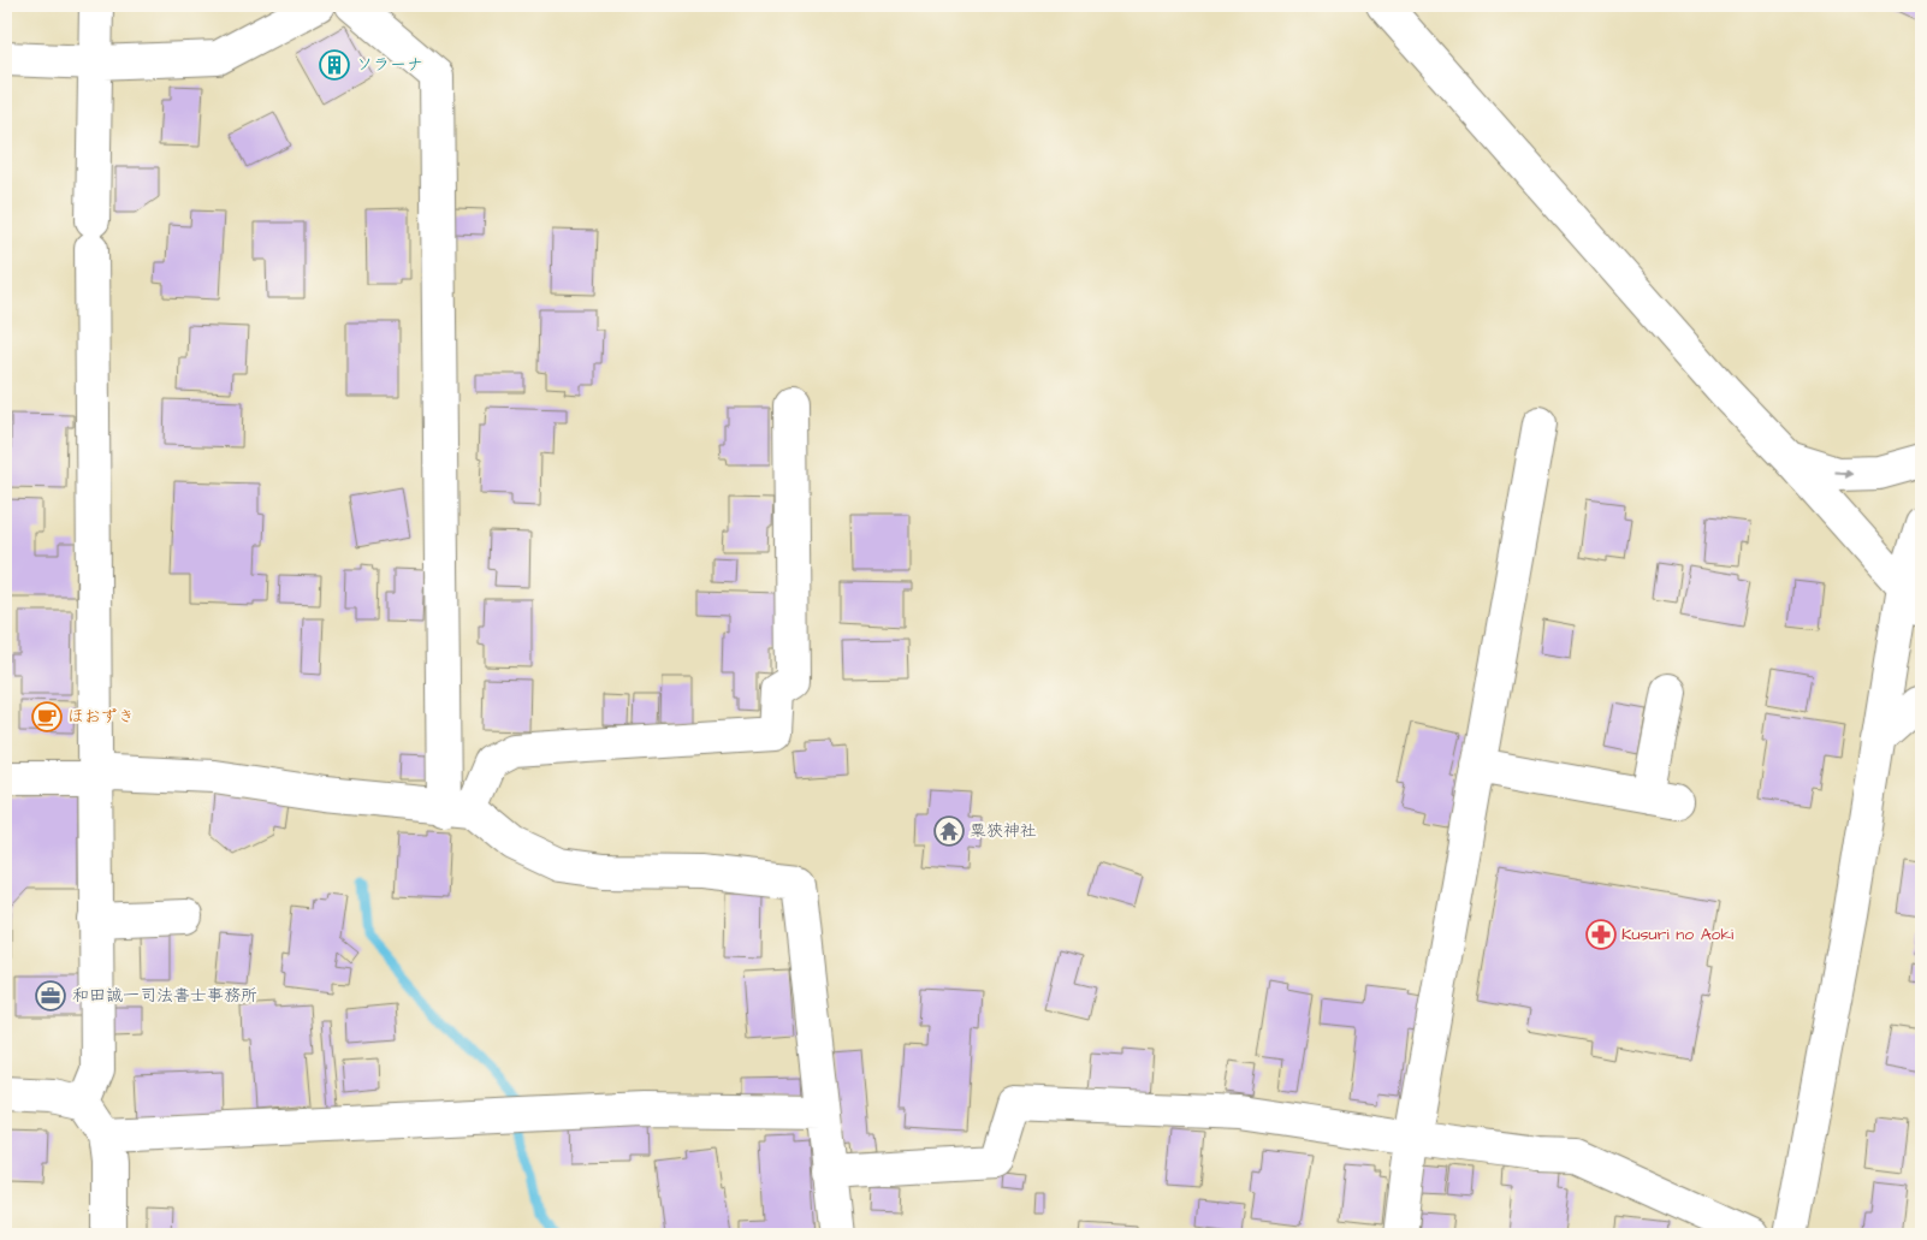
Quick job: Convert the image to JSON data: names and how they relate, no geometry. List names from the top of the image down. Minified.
{"places":{"building":["ソラーナ"],"cafe":["ほおずき"],"temple":["粟狹神社"],"pharmacy":["Kusuri no Aoki"],"office":["和田誠一司法書士事務所"]}}
